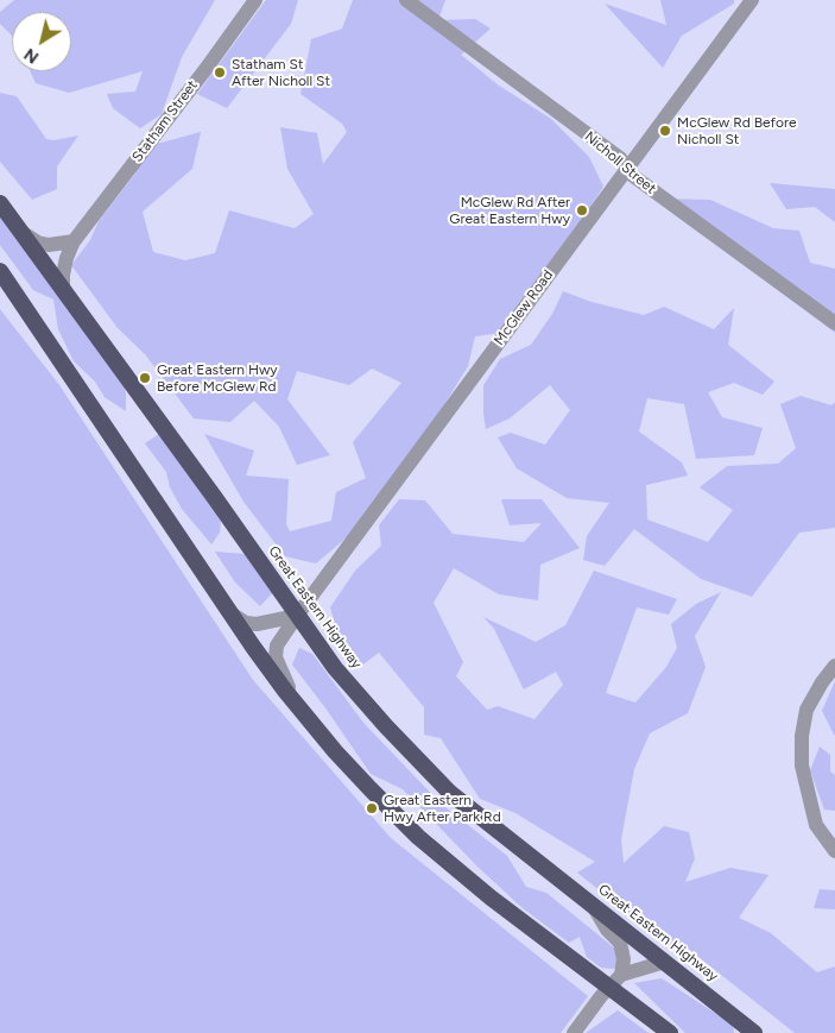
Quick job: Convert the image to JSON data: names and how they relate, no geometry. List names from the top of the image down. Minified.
{"streets":{"highway":["Great Eastern Highway"],"street":["Statham Street","Nicholl Street","McGlew Road"]},"crossings":[["Statham Street","Great Eastern Highway"],["Nicholl Street","McGlew Road"],["McGlew Road","Great Eastern Highway"]],"places":["Statham St After Nicholl St","McGlew Rd Before Nicholl St","McGlew Rd After Great Eastern Hwy","Great Eastern Hwy Before McGlew Rd","Great Eastern Hwy After Park Rd"],"north":"bottom left"}
